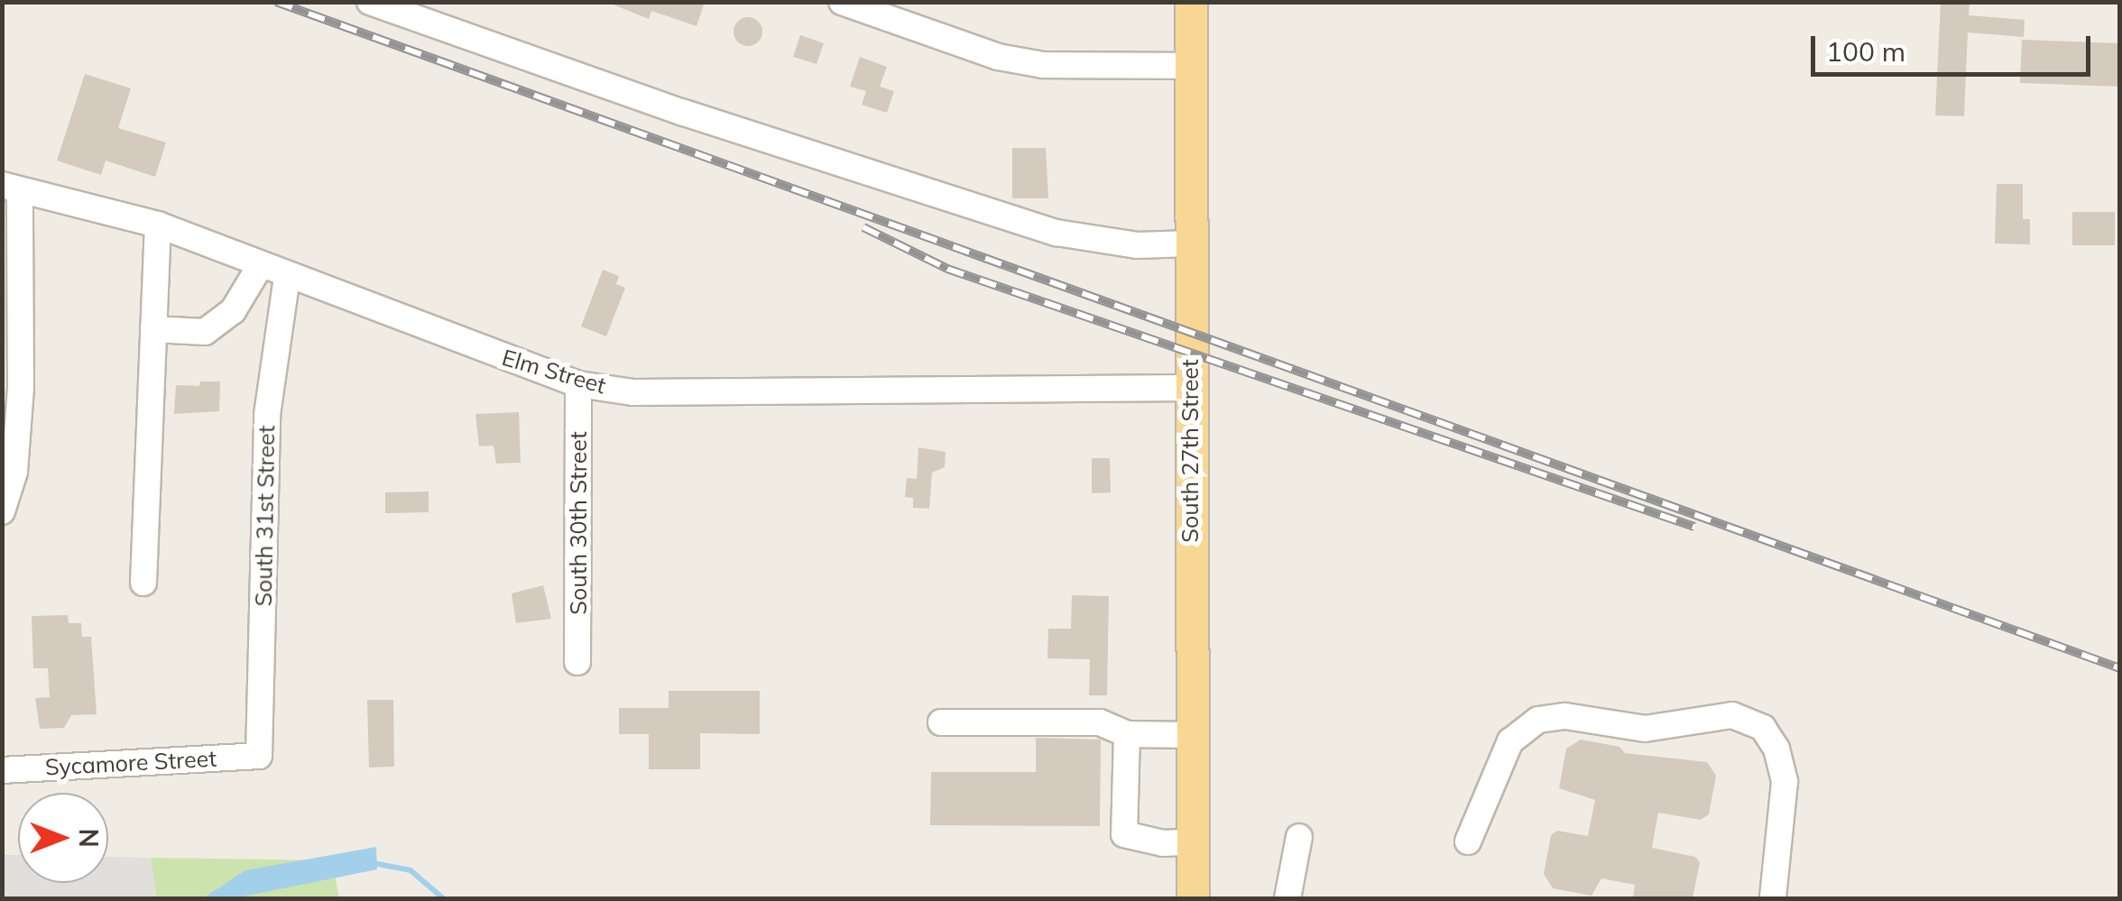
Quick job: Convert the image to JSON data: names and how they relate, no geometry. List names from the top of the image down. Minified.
{"streets":{"main road":["South 27th Street"],"street":["Elm Street","South 31st Street","South 30th Street","Sycamore Street"]},"crossings":[["Elm Street","South 27th Street"],["Elm Street","South 31st Street"],["Elm Street","South 30th Street"],["South 31st Street","Sycamore Street"]],"scale_bar":"100 m","north":"right"}
